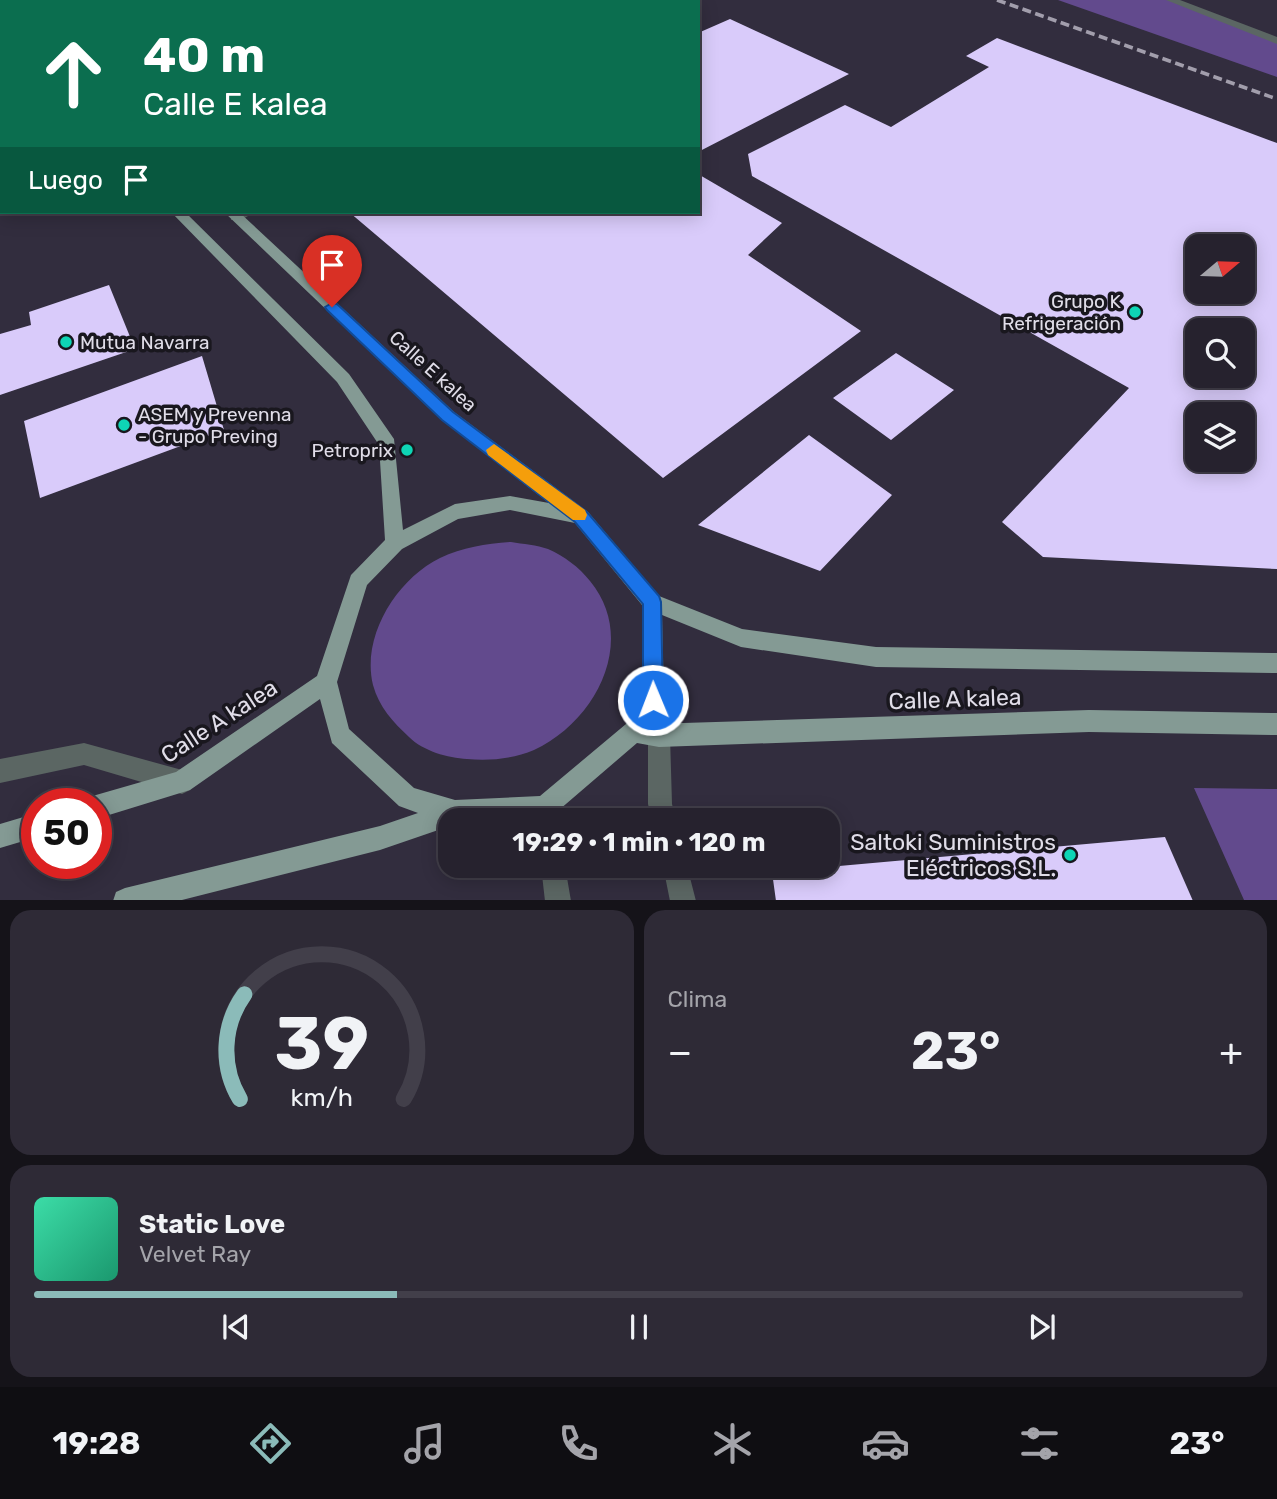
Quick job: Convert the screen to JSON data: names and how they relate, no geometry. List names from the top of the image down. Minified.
{"streets":{"main road":["Calle E kalea","Calle A kalea"]},"crossings":[["Calle E kalea","Calle A kalea"]],"places":["Grupo K Refrigeración","Mutua Navarra","ASEM y Prevenna - Grupo Preving","Petroprix","Saltoki Suministros Eléctricos S.L."],"north":"right","page":{"turn":["40 m","Calle E kalea"],"then":"Luego","limit":"50","trip":"19:29 · 1 min · 120 m","tile":"Clima","heat":["−","23°","+"],"song":["Static Love","Velvet Ray"],"tabs":["19:28","23°"],"gauge":["39","km/h"]}}
